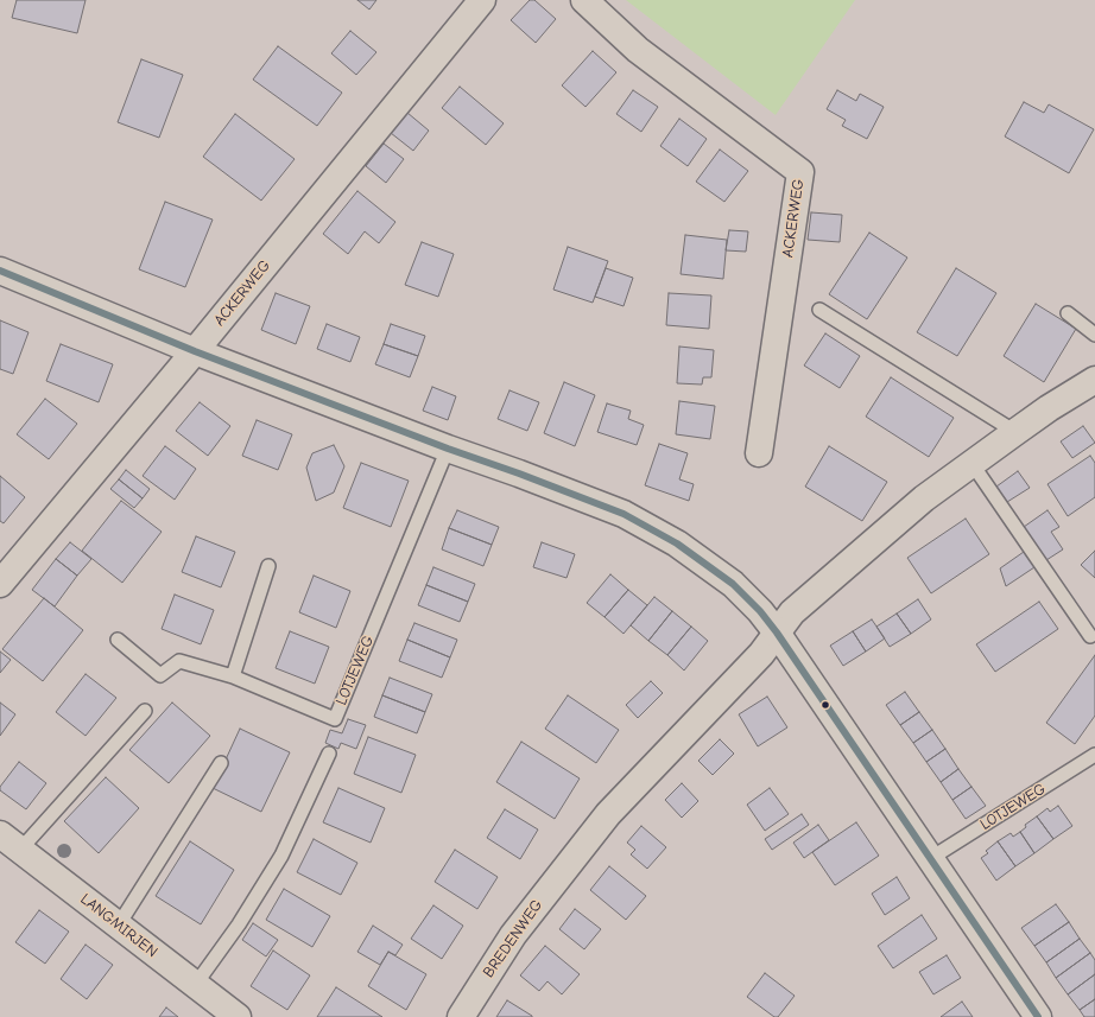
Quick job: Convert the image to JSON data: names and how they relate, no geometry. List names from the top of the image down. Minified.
{"streets":{"street":["ACKERWEG","LANGMIRJEN","BREDENWEG"],"lane":["LOTJEWEG"]}}
